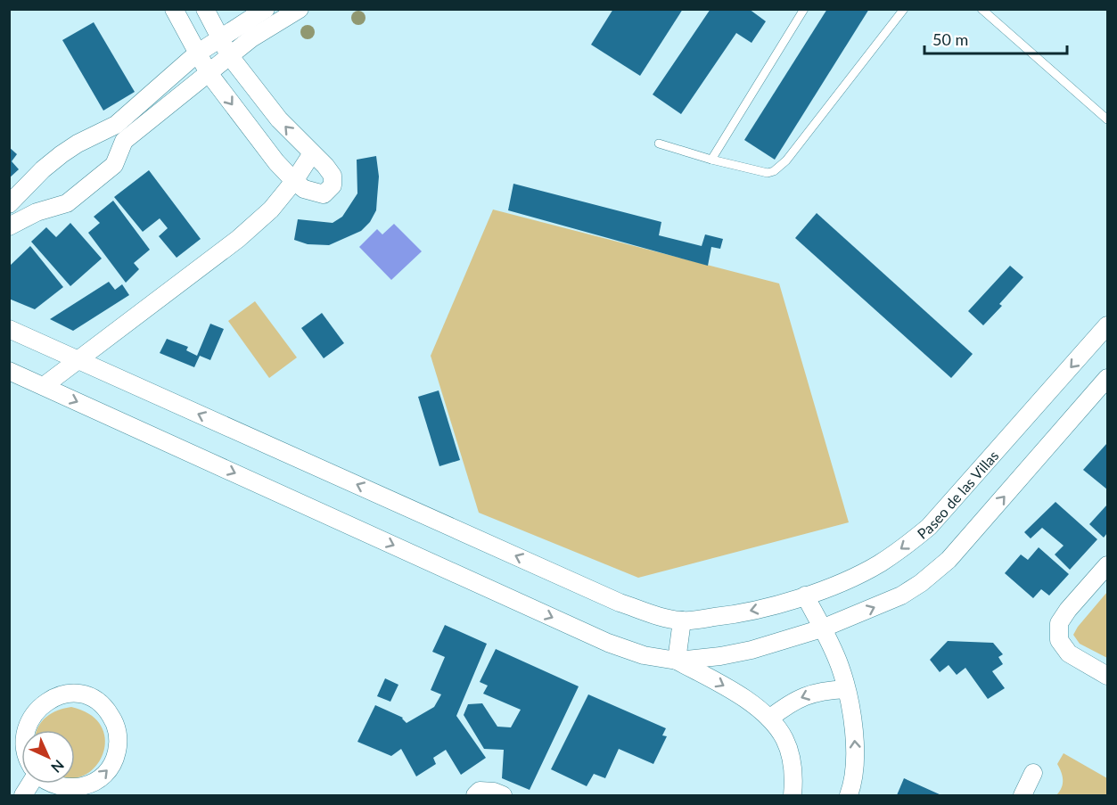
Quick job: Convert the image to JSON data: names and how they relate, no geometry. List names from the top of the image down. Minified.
{"streets":{"street":["Paseo de las Villas"]},"scale_bar":"50 m","north":"bottom right"}
